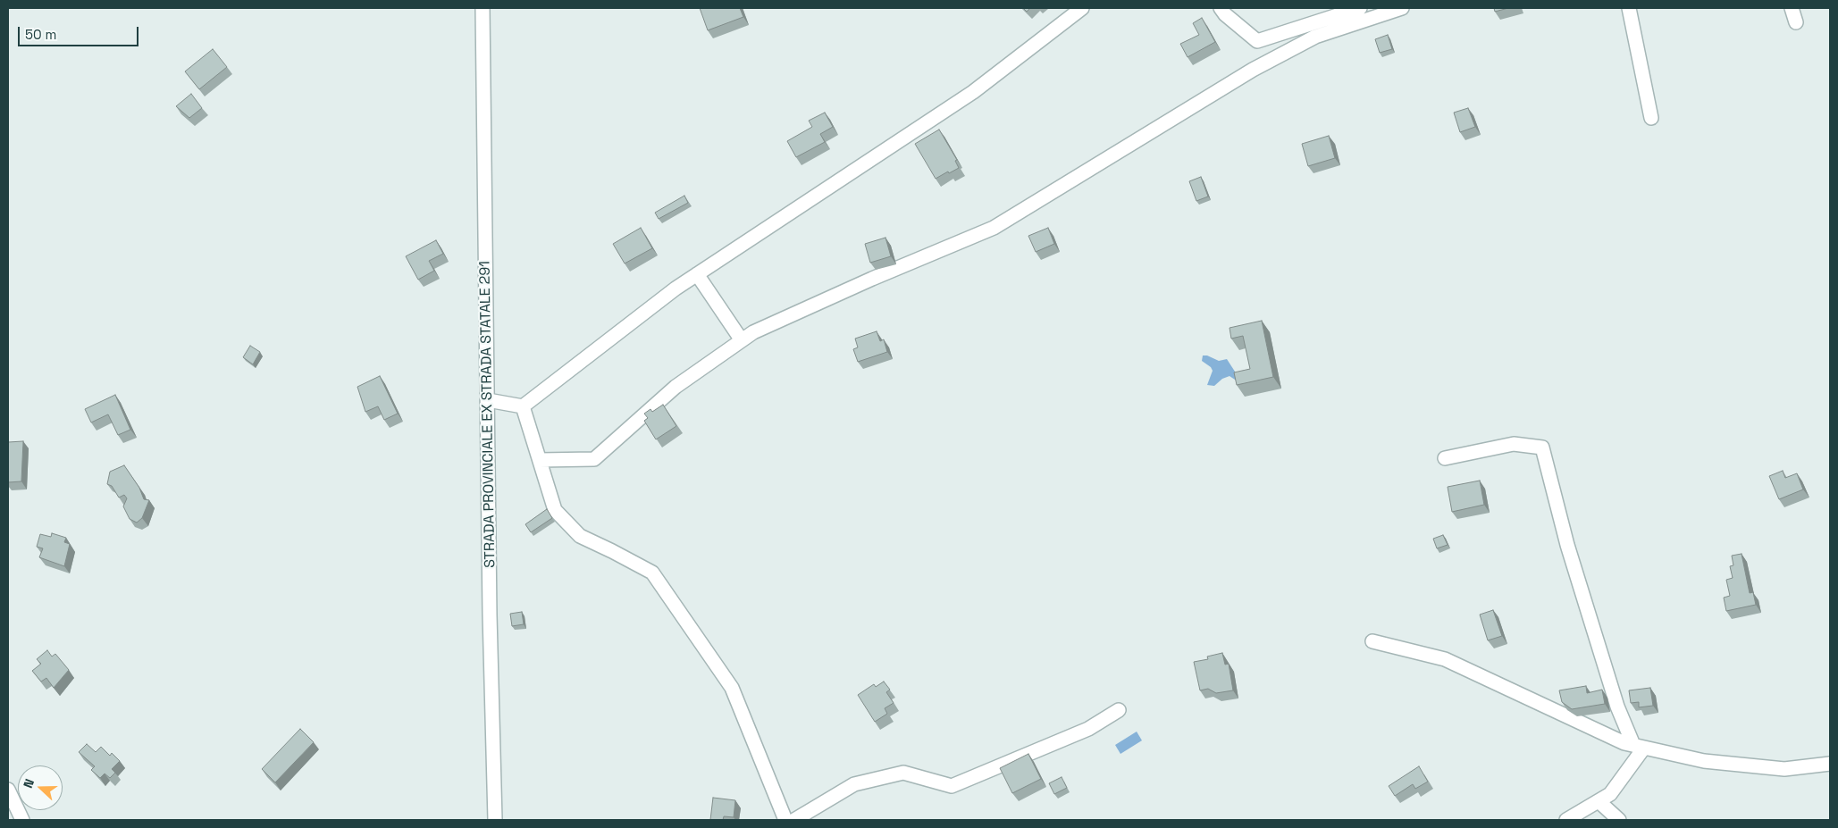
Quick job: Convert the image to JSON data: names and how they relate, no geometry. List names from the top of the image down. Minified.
{"streets":{"street":["STRADA PROVINCIALE EX STRADA STATALE 291"]},"scale_bar":"50 m","north":"left"}
